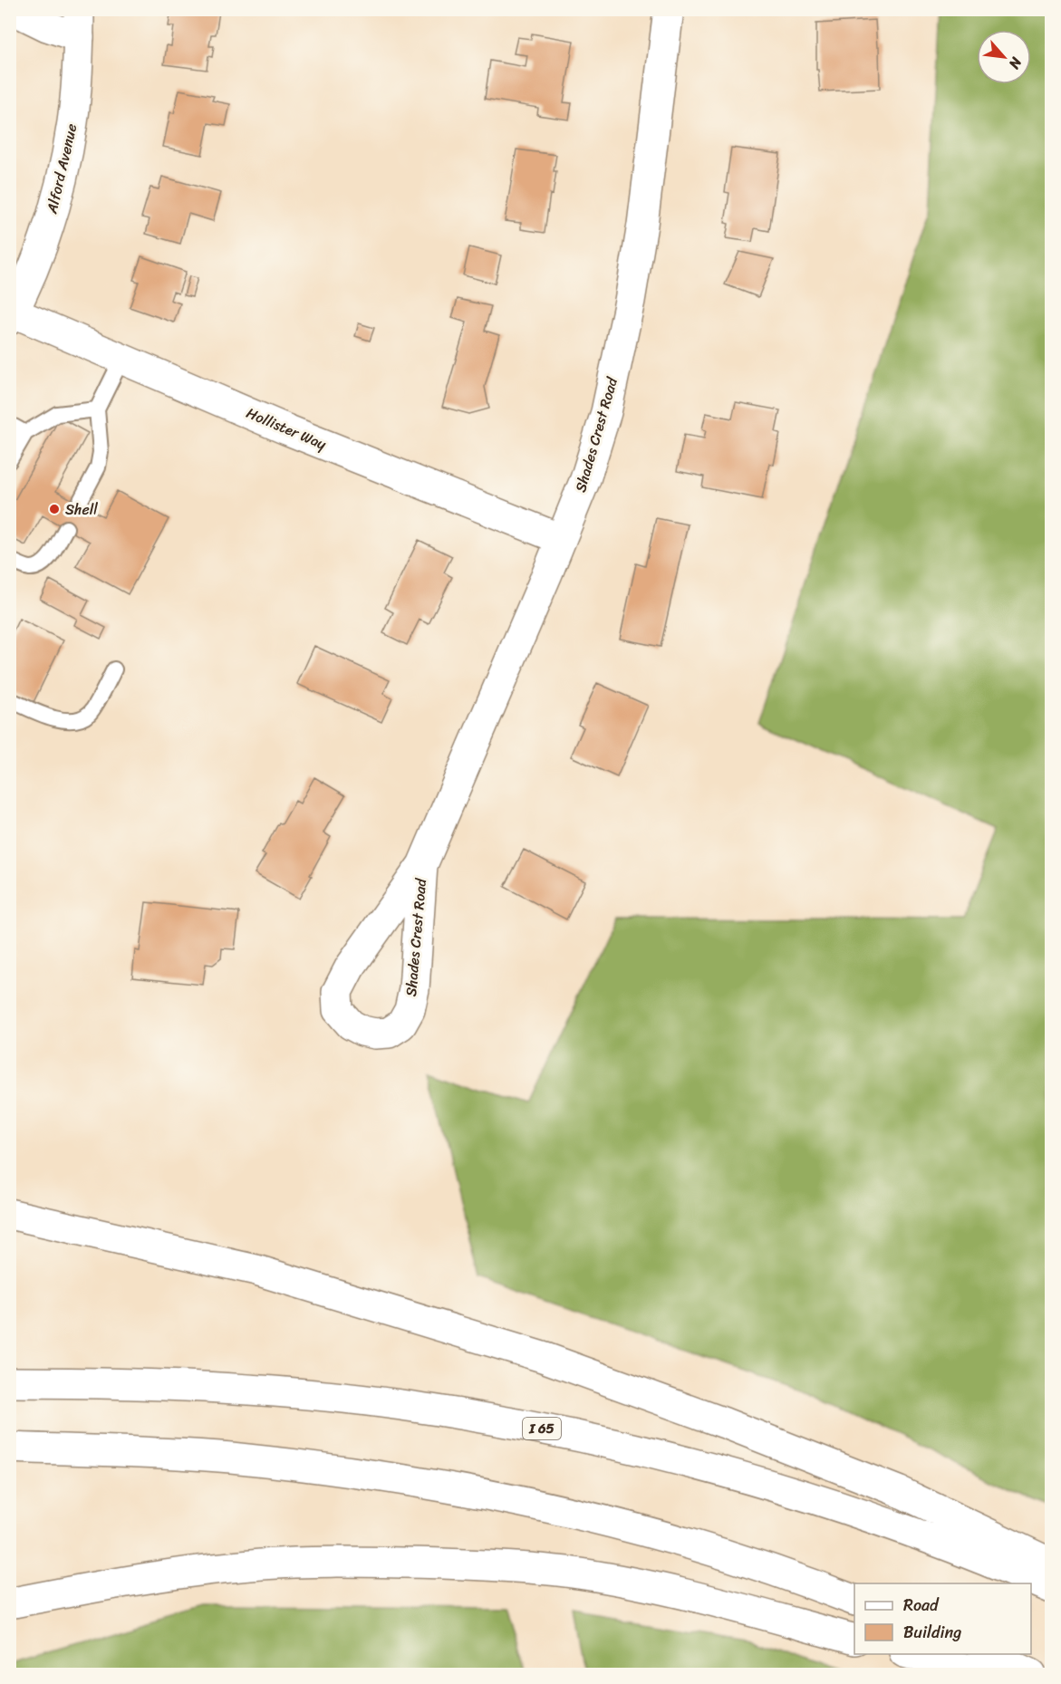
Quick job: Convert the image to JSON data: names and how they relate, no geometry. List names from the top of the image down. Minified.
{"streets":{"main road":["Alford Avenue","Hollister Way","Shades Crest Road","I 65"]},"crossings":[["Alford Avenue","Hollister Way"],["Hollister Way","Shades Crest Road"]],"places":["Shell"],"legend":["Road","Building"],"north":"bottom right"}
